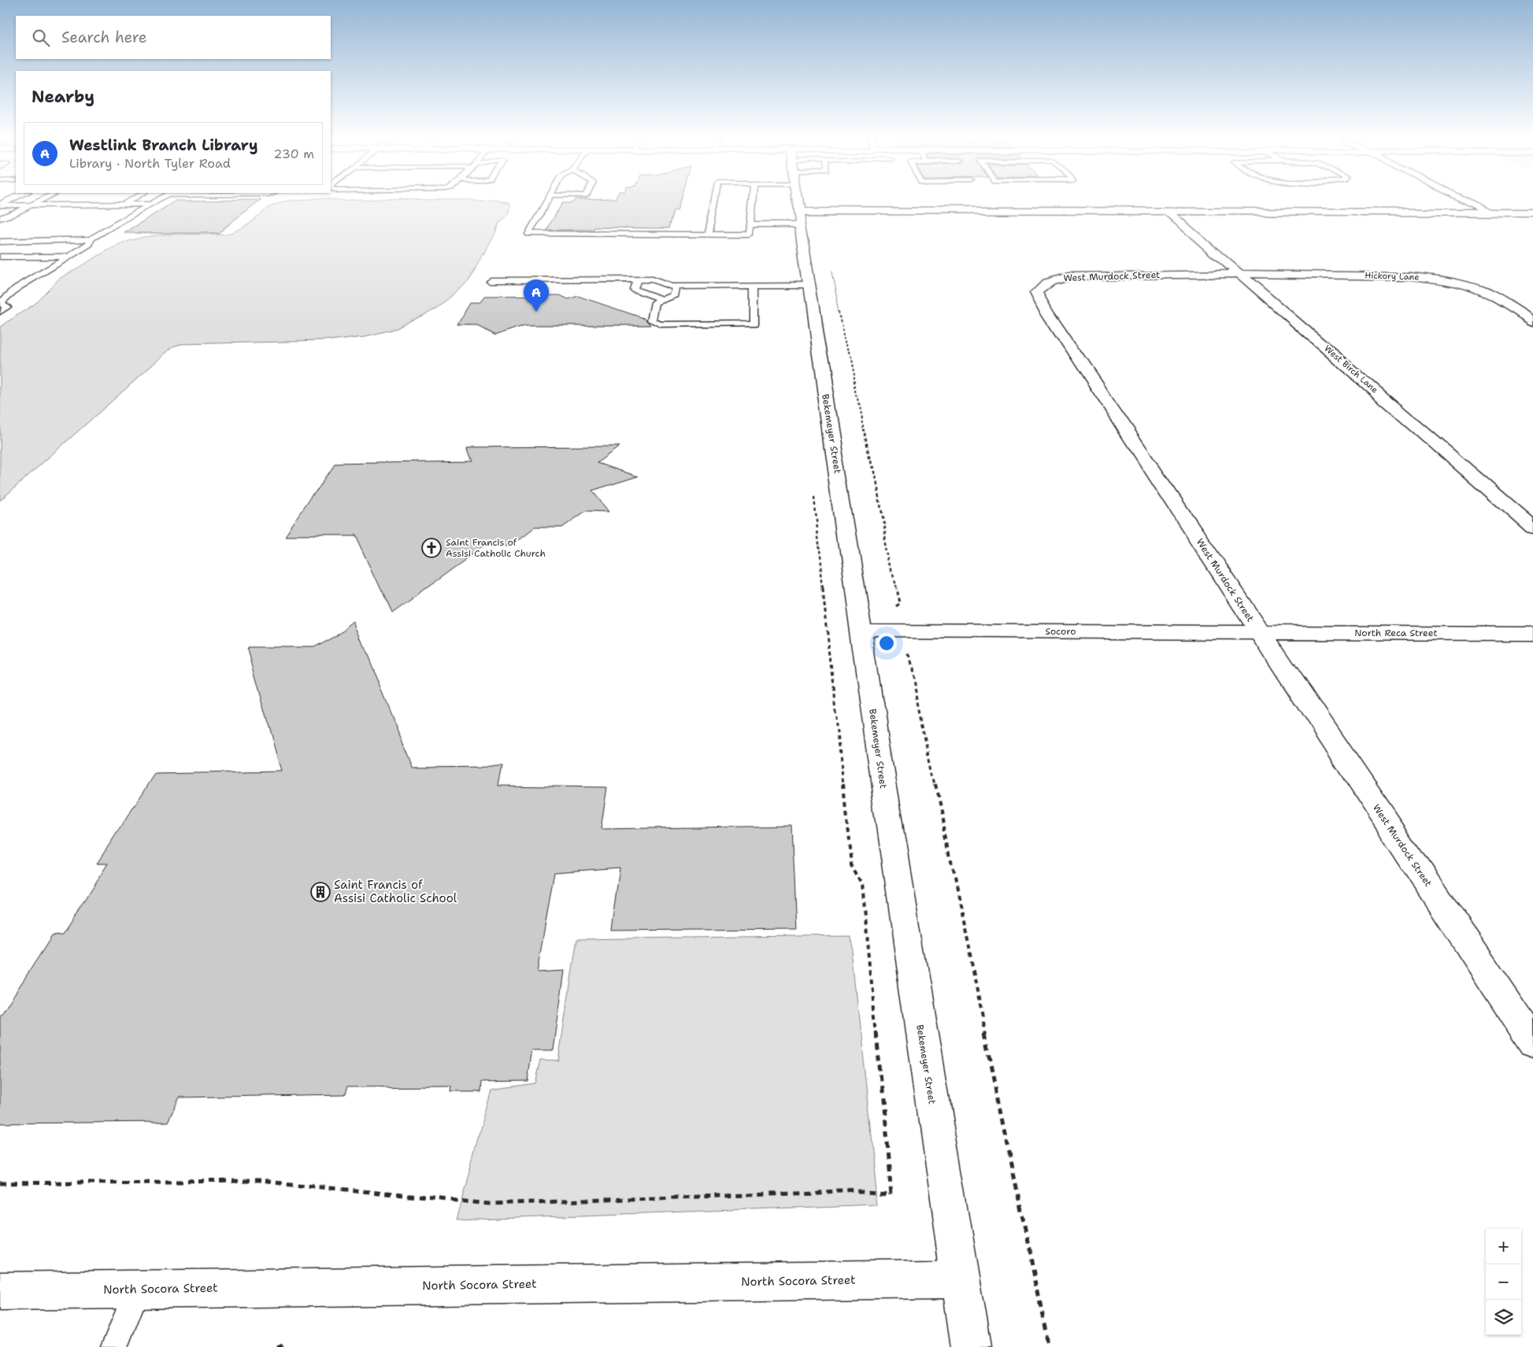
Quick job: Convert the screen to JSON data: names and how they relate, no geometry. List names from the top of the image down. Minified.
{"streets":{"street":["West Murdock Street","Hickory Lane","West Birch Lane","Bekemeyer Street","Socoro","North Reca Street","North Socora Street"]},"crossings":[["West Murdock Street","Hickory Lane"],["West Murdock Street","West Birch Lane"],["West Murdock Street","Socoro"],["West Murdock Street","North Reca Street"],["Hickory Lane","West Birch Lane"],["Bekemeyer Street","Socoro"],["Bekemeyer Street","North Socora Street"],["Socoro","North Reca Street"]],"places":{"church":["Saint Francis of Assisi Catholic Church"],"building":["Saint Francis of Assisi Catholic School"]},"page":{"search":"Search here","heading":"Nearby","list":[{"mark":"A","name":"Westlink Branch Library","note":"Library · North Tyler Road","value":"230 m"}],"pins":"A","map_buttons":["+","−"]}}
